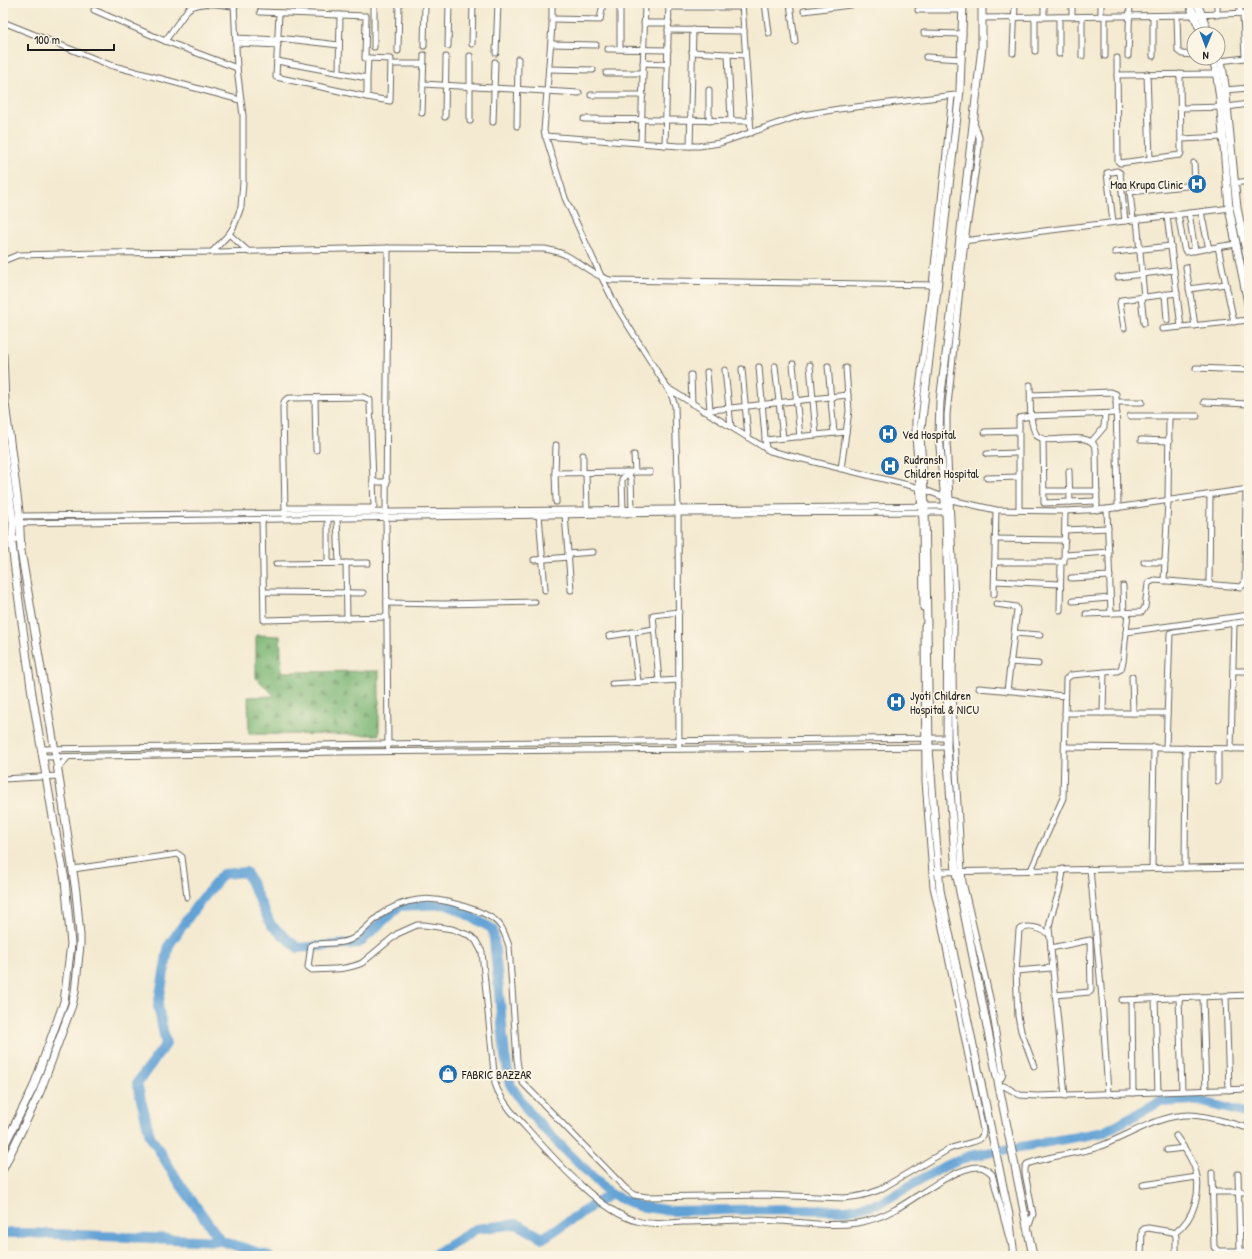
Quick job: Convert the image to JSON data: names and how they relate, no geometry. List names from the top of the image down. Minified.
{"places":{"hospital":["Maa Krupa Clinic","Ved Hospital","Rudransh Children Hospital","Jyoti Children Hospital & NICU"],"shop":["FABRIC BAZZAR"]},"scale_bar":"100 m","north":"bottom"}
